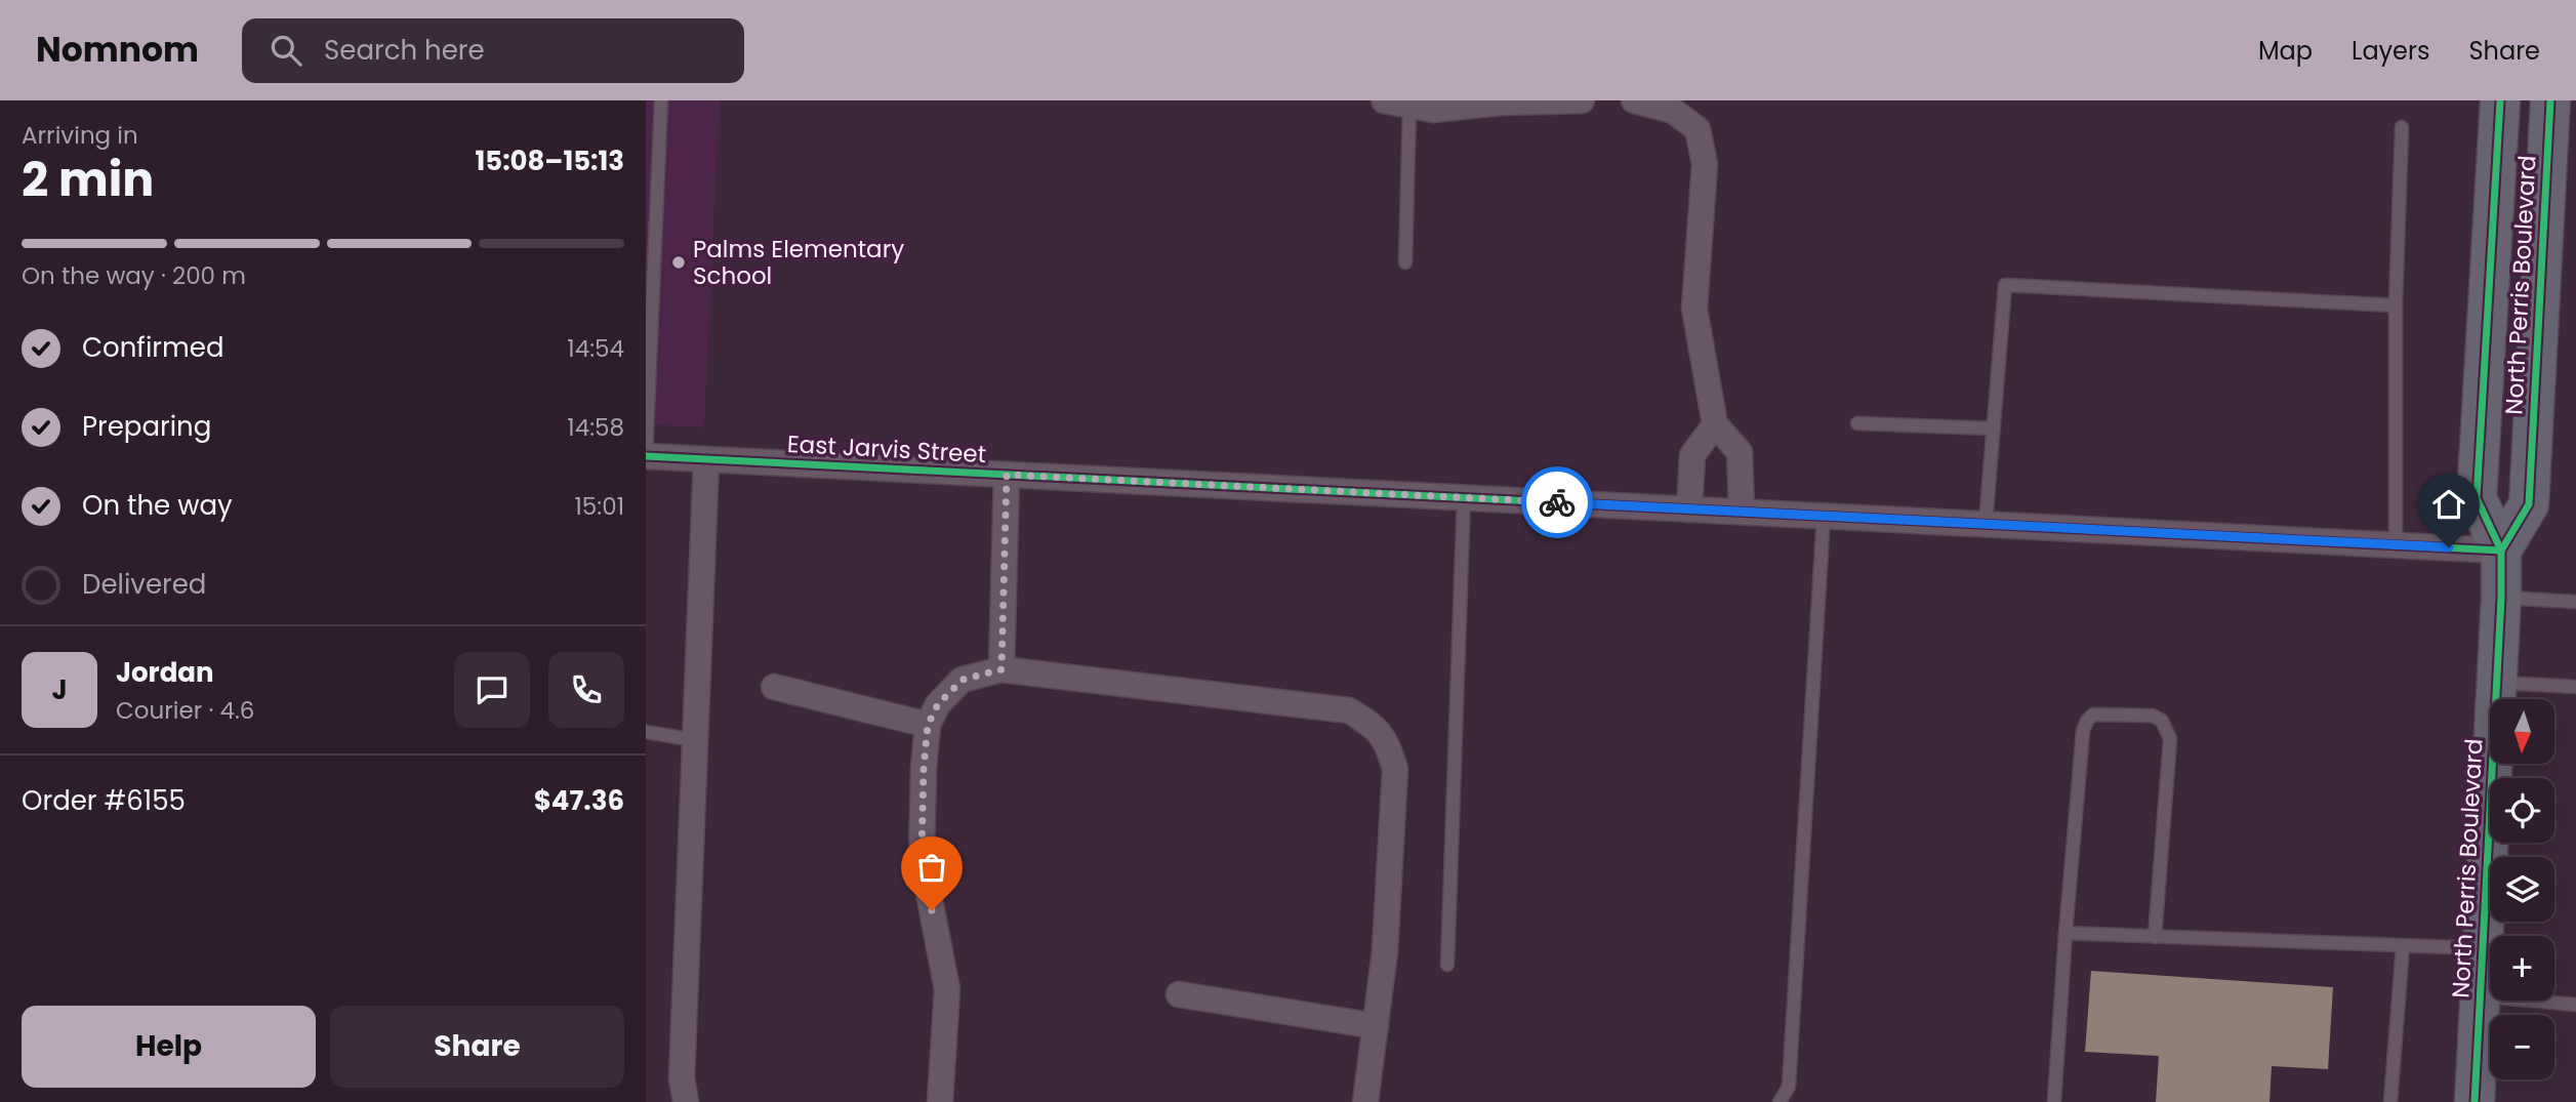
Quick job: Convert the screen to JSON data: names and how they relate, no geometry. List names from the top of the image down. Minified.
{"streets":{"main road":["North Perris Boulevard"],"street":["East Jarvis Street"]},"crossings":[["North Perris Boulevard","East Jarvis Street"]],"places":["Palms Elementary School"],"north":"bottom","page":{"header":"Nomnom","search":"Search here","nav":["Map","Layers","Share"],"heading":["2 min","Arriving in","15:08–15:13"],"panel":["Jordan","Courier · 4.6","Order #6155","$47.36"],"bar":"On the way · 200 m","list":[["Confirmed","14:54"],["Preparing","14:58"],["On the way","15:01"],"Delivered"],"round":"J","map_buttons":["+","−"],"buttons":["Help","Share"]}}
